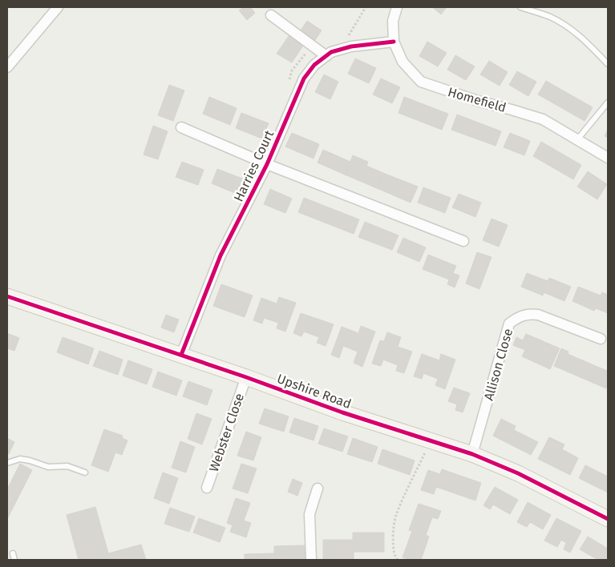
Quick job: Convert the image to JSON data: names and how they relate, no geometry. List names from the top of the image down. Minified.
{"streets":{"street":["Homefield","Harries Court","Allison Close","Upshire Road","Webster Close"]},"crossings":[["Homefield","Harries Court"],["Harries Court","Upshire Road"],["Allison Close","Upshire Road"],["Upshire Road","Webster Close"]]}
